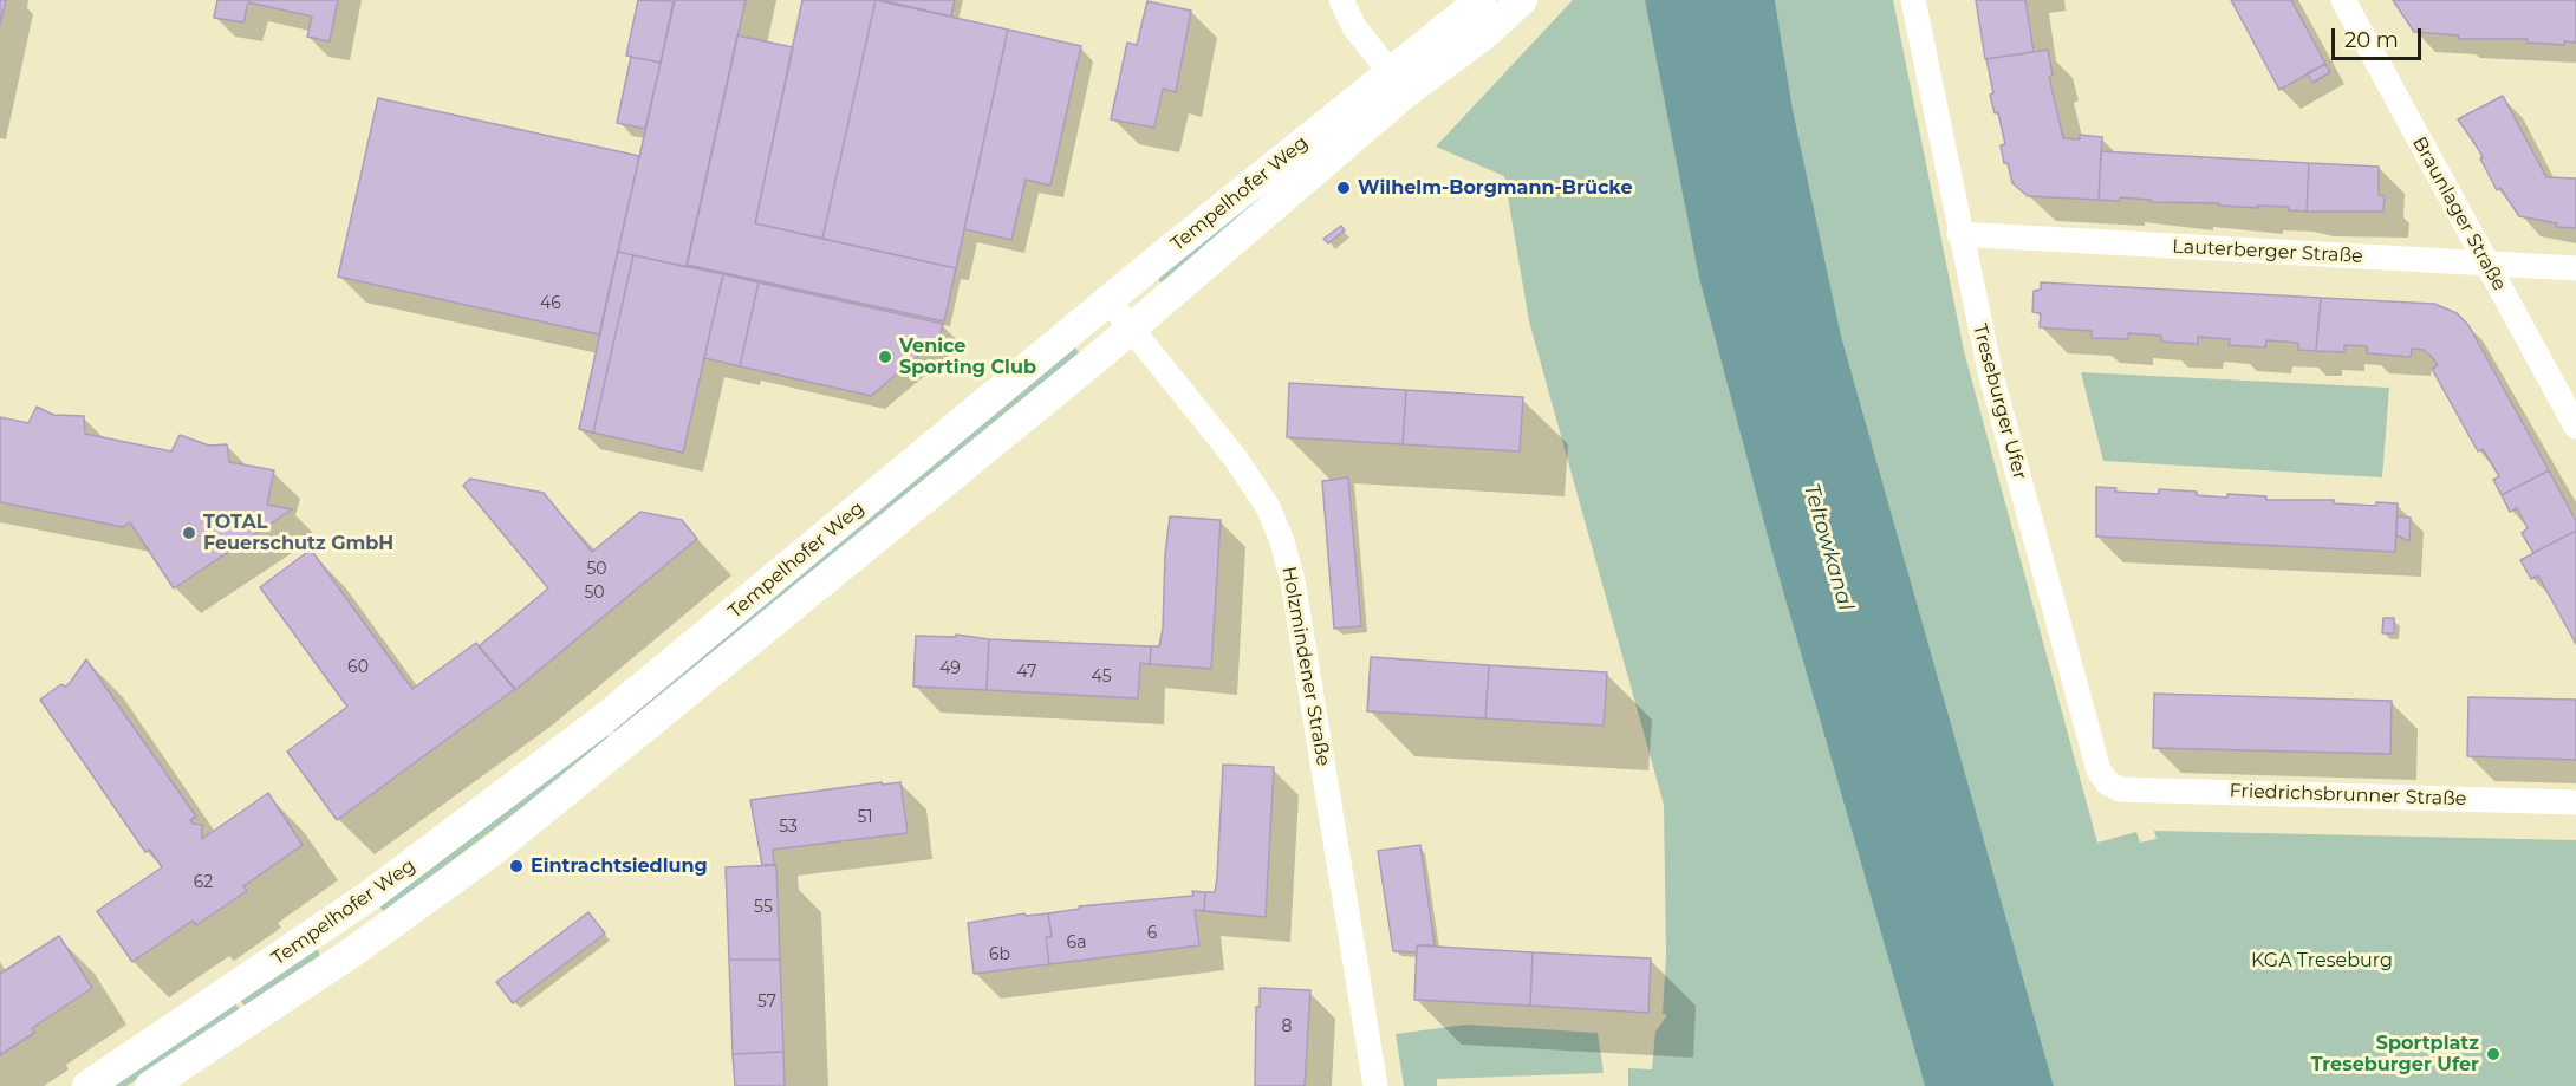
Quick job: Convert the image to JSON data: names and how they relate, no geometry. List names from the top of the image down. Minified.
{"streets":{"street":["Tempelhofer Weg","Braunlager Straße","Lauterberger Straße","Treseburger Ufer","Holzmindener Straße","Friedrichsbrunner Straße"]},"crossings":[["Tempelhofer Weg","Holzmindener Straße"],["Braunlager Straße","Lauterberger Straße"],["Lauterberger Straße","Treseburger Ufer"],["Treseburger Ufer","Friedrichsbrunner Straße"]],"water":["Teltowkanal"],"parks":["KGA Treseburg"],"places":["Wilhelm-Borgmann-Brücke","Venice Sporting Club","TOTAL Feuerschutz GmbH","Eintrachtsiedlung","Sportplatz Treseburger Ufer"],"house_numbers":["46","50","50","60","49","47","45","51","53","62","55","6","6a","6b","57","8"],"scale_bar":"20 m"}
